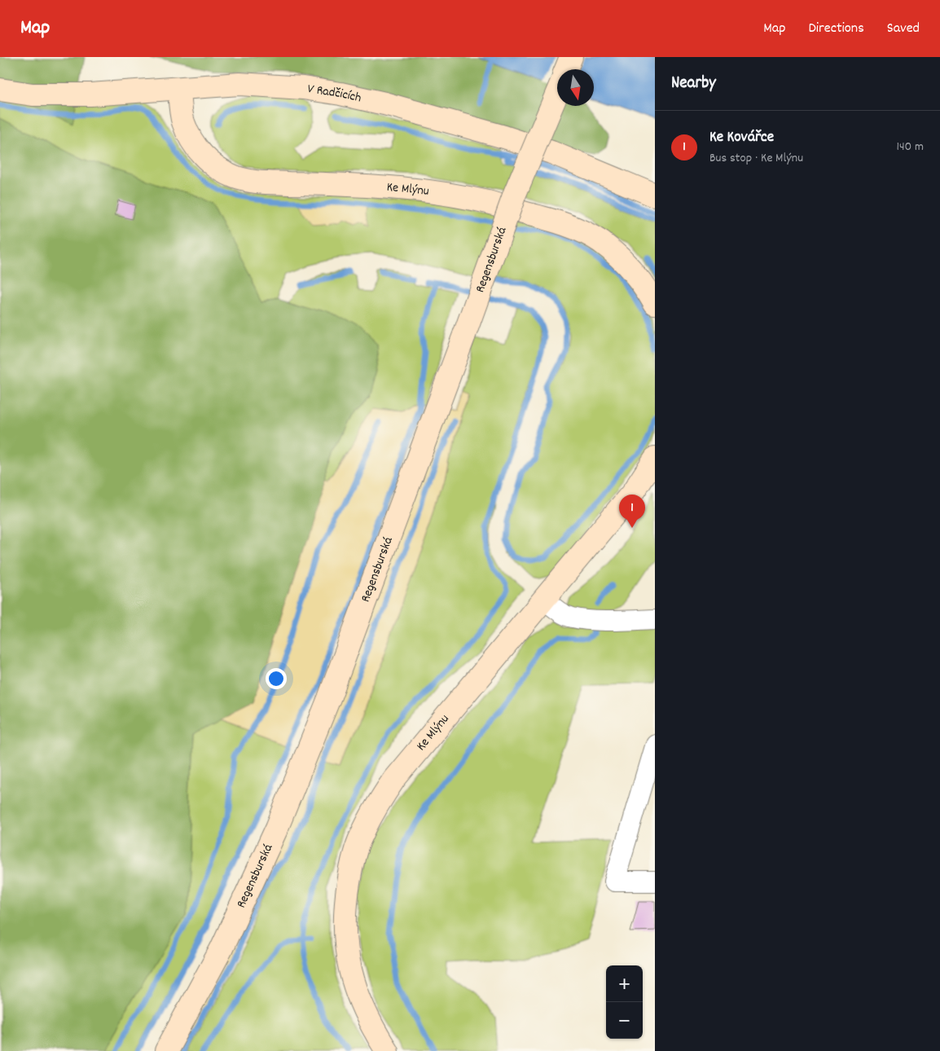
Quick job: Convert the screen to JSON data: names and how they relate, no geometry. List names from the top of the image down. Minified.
{"streets":{"street":["V Radčicích","Ke Mlýnu","Regensburská"]},"crossings":[["V Radčicích","Ke Mlýnu"]],"north":"bottom","page":{"header":"Map","nav":["Map","Directions","Saved"],"heading":"Nearby","list":[{"mark":"1","name":"Ke Kovářce","note":"Bus stop · Ke Mlýnu","value":"140 m"}],"pins":"1","map_buttons":["+","−"]}}
